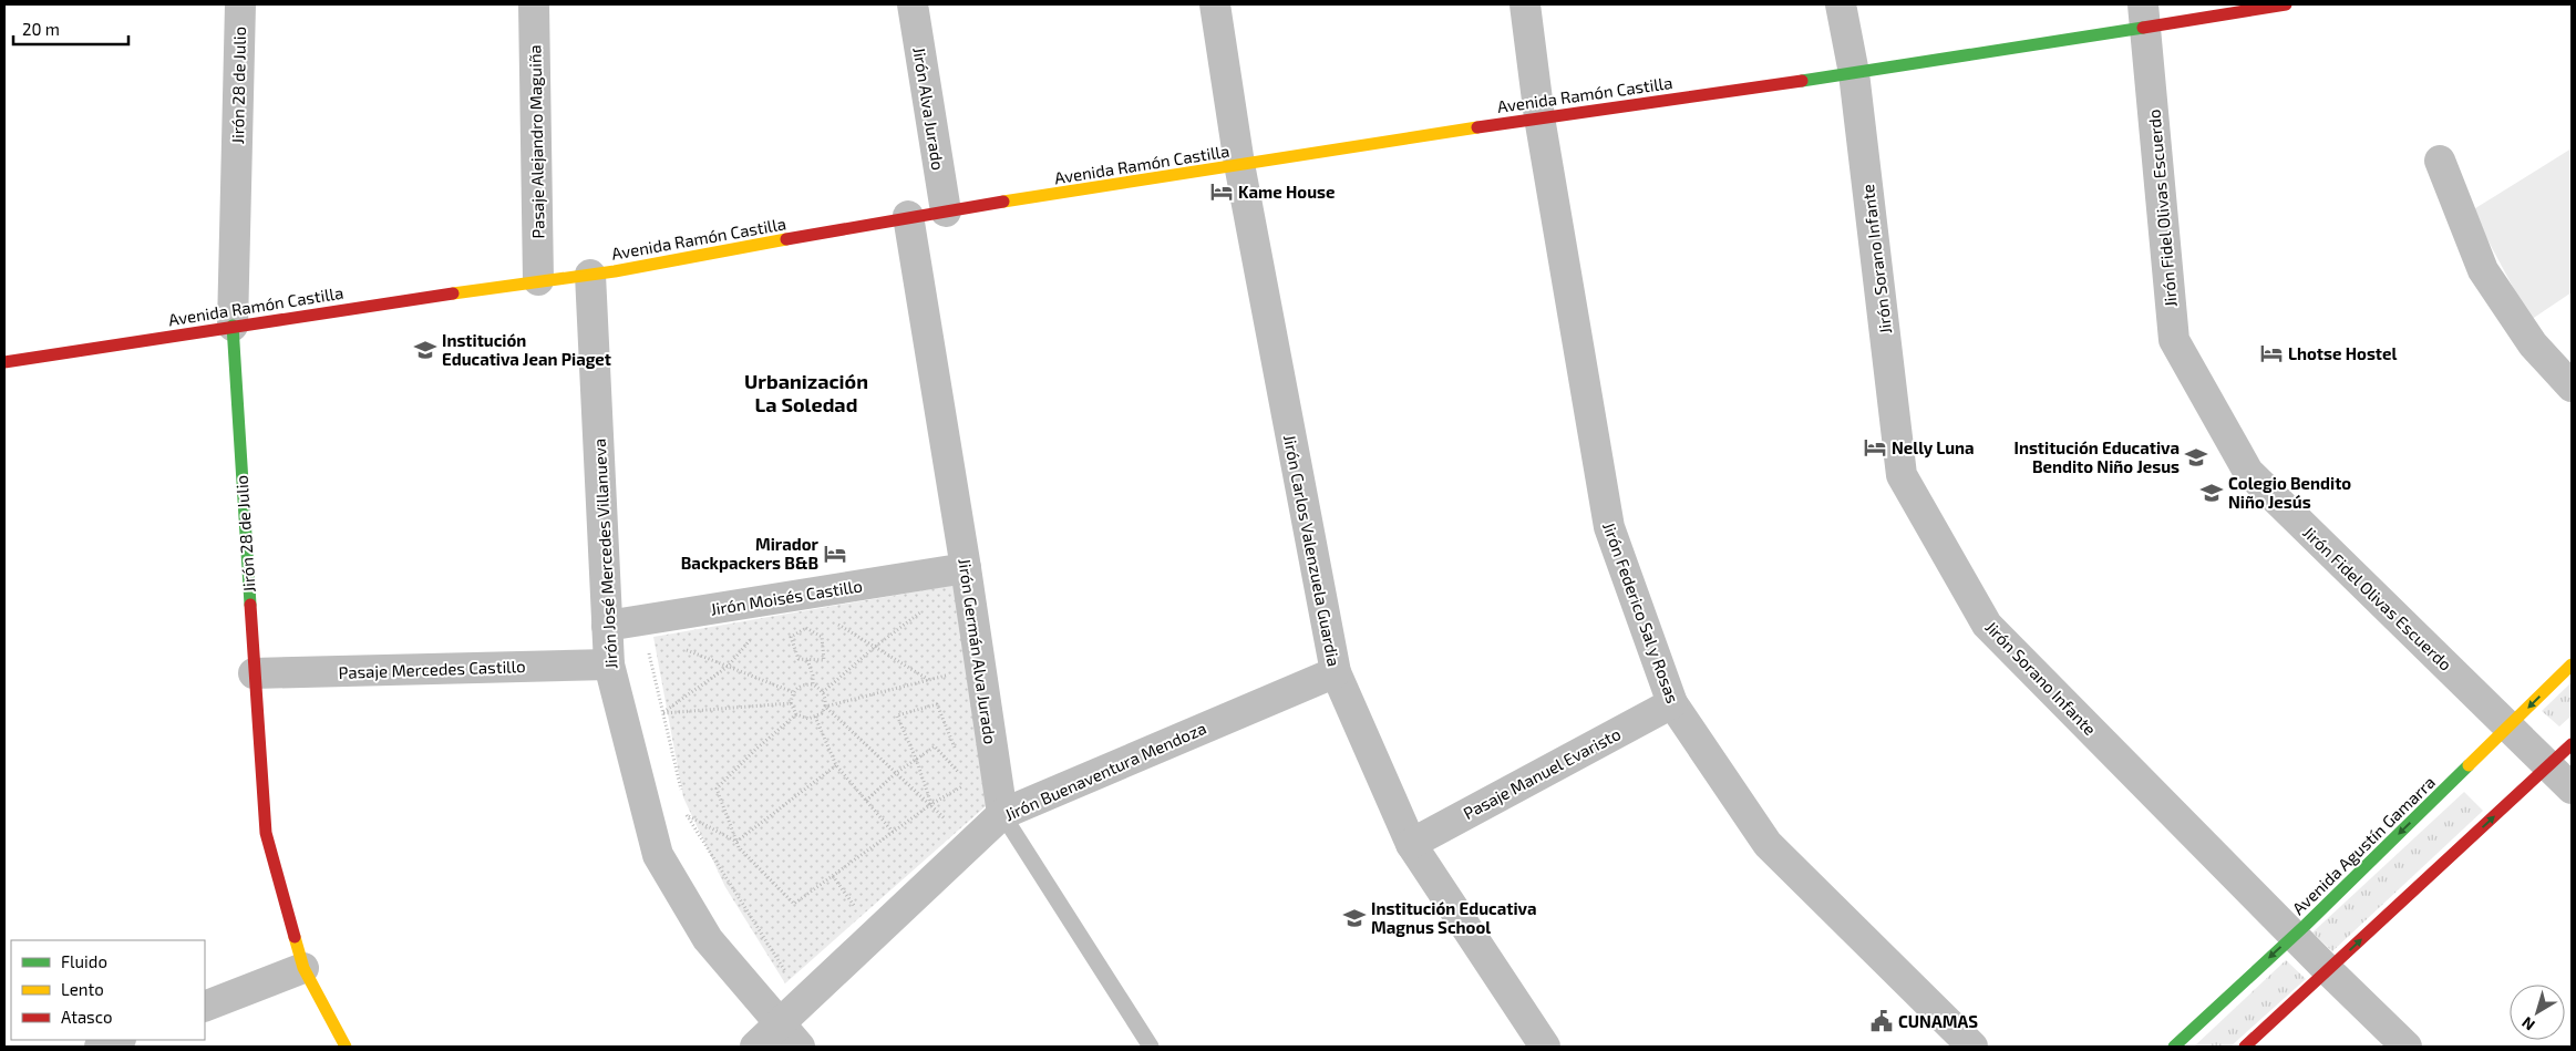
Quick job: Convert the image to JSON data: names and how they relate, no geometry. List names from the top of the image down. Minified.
{"streets":{"street":["Jirón 28 de Julio","Avenida Ramón Castilla","Jirón Alva Jurado","Pasaje Alejandro Maguiña","Jirón Fidel Olivas Escuerdo","Jirón Sorano Infante","Jirón Carlos Valenzuela Guardia","Jirón José Mercedes Villanueva","Jirón Moisés Castillo","Jirón Federico Sal y Rosas","Jirón Germán Alva Jurado","Pasaje Mercedes Castillo","Jirón Buenaventura Mendoza","Pasaje Manuel Evaristo","Avenida Agustín Gamarra"]},"crossings":[["Jirón 28 de Julio","Avenida Ramón Castilla"],["Jirón 28 de Julio","Pasaje Mercedes Castillo"],["Avenida Ramón Castilla","Jirón Alva Jurado"],["Avenida Ramón Castilla","Pasaje Alejandro Maguiña"],["Avenida Ramón Castilla","Jirón Fidel Olivas Escuerdo"],["Avenida Ramón Castilla","Jirón Sorano Infante"],["Avenida Ramón Castilla","Jirón Carlos Valenzuela Guardia"],["Avenida Ramón Castilla","Jirón José Mercedes Villanueva"],["Avenida Ramón Castilla","Jirón Federico Sal y Rosas"],["Avenida Ramón Castilla","Jirón Germán Alva Jurado"],["Jirón Fidel Olivas Escuerdo","Avenida Agustín Gamarra"],["Jirón Sorano Infante","Avenida Agustín Gamarra"],["Jirón Carlos Valenzuela Guardia","Jirón Buenaventura Mendoza"],["Jirón Carlos Valenzuela Guardia","Pasaje Manuel Evaristo"],["Jirón José Mercedes Villanueva","Jirón Moisés Castillo"],["Jirón José Mercedes Villanueva","Pasaje Mercedes Castillo"],["Jirón José Mercedes Villanueva","Jirón Buenaventura Mendoza"],["Jirón Moisés Castillo","Jirón Germán Alva Jurado"],["Jirón Federico Sal y Rosas","Pasaje Manuel Evaristo"],["Jirón Germán Alva Jurado","Jirón Buenaventura Mendoza"]],"districts":["Urbanización La Soledad"],"places":{"hotel":["Kame House","Lhotse Hostel","Nelly Luna","Mirador Backpackers B&B"],"school or university":["Institución Educativa Jean Piaget","Institución Educativa Bendito Niño Jesus","Colegio Bendito Niño Jesús","Institución Educativa Magnus School"],"public building":["CUNAMAS"]},"legend":["Fluido","Lento","Atasco"],"scale_bar":"20 m","north":"bottom left"}
